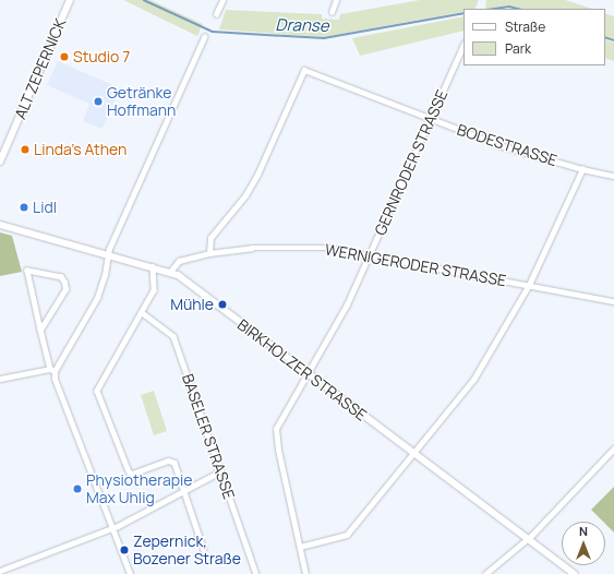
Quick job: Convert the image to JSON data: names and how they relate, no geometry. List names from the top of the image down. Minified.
{"streets":{"street":["ALT ZEPERNICK","BODESTRASSE","GERNRODER STRASSE","WERNIGERODER STRASSE","BIRKHOLZER STRASSE","BASELER STRASSE"]},"crossings":[["BODESTRASSE","GERNRODER STRASSE"],["BODESTRASSE","WERNIGERODER STRASSE"],["GERNRODER STRASSE","WERNIGERODER STRASSE"],["GERNRODER STRASSE","BIRKHOLZER STRASSE"],["WERNIGERODER STRASSE","BIRKHOLZER STRASSE"]],"water":["Dranse"],"places":["Studio 7","Getränke Hoffmann","Linda's Athen","Lidl","Mühle","Physiotherapie Max Uhlig","Zepernick, Bozener Straße"],"legend":["Straße","Park"],"north":"top"}
